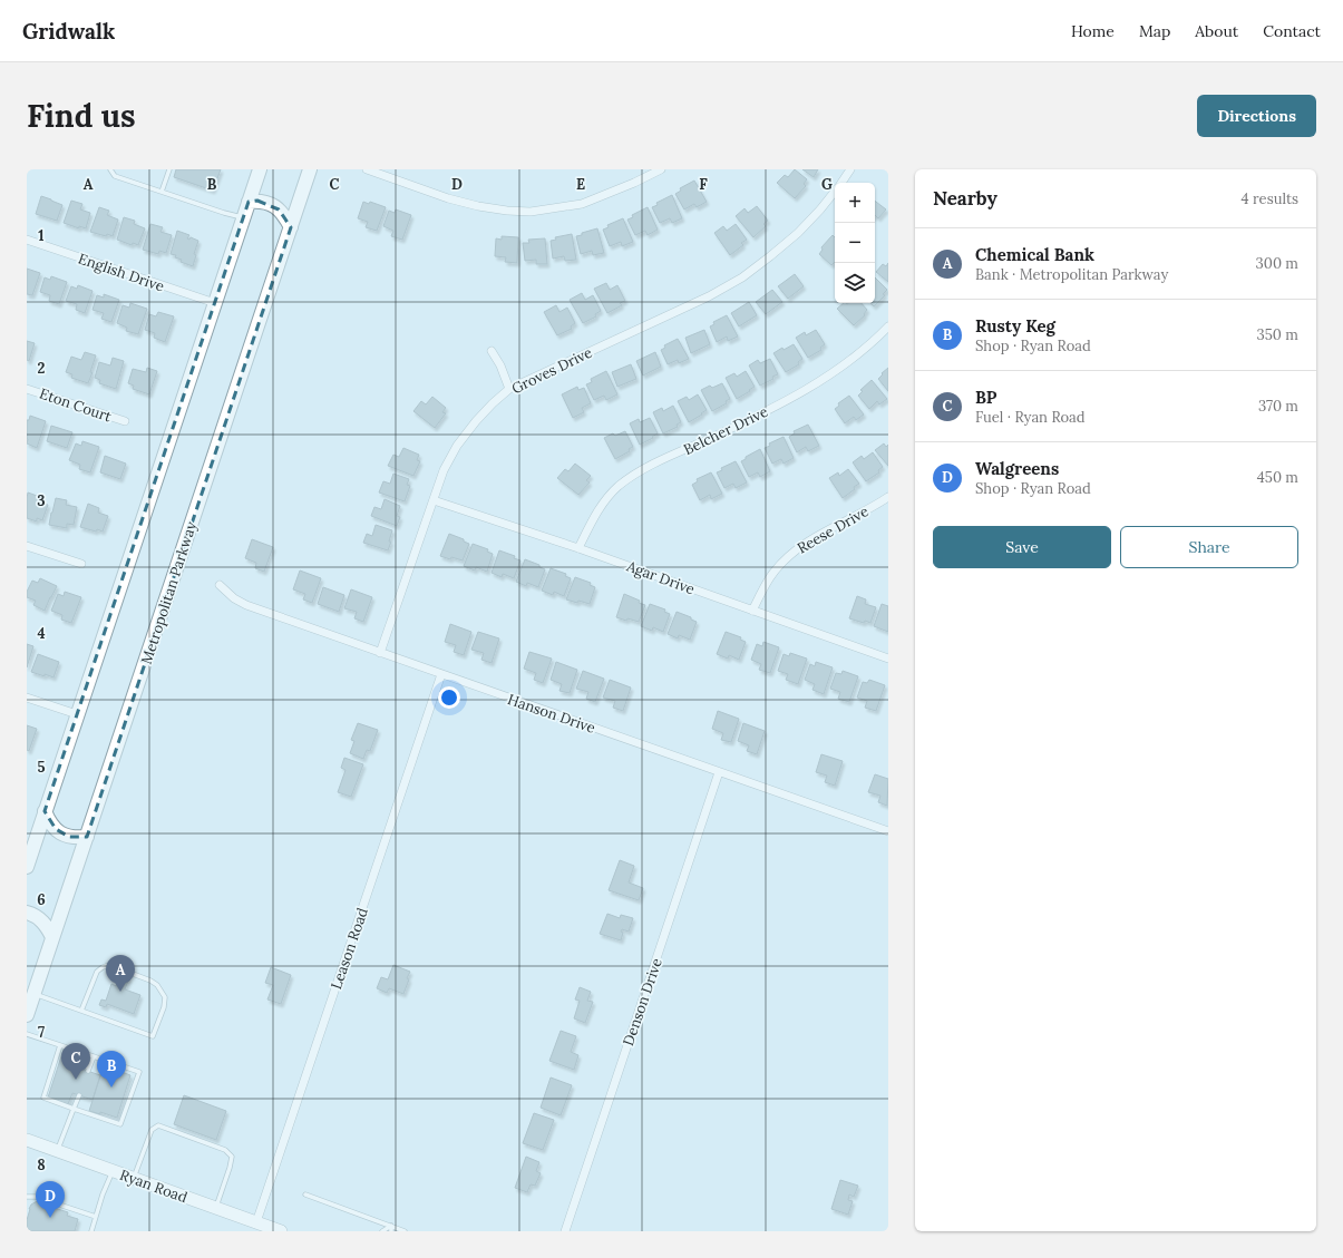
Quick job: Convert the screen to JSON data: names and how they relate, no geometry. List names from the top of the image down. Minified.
{"streets":{"main road":["Metropolitan Parkway","Ryan Road"],"street":["English Drive","Groves Drive","Eton Court","Belcher Drive","Reese Drive","Agar Drive","Hanson Drive","Leason Road","Denson Drive"]},"crossings":[["Groves Drive","Agar Drive"],["Groves Drive","Hanson Drive"],["Belcher Drive","Agar Drive"],["Reese Drive","Agar Drive"],["Hanson Drive","Leason Road"],["Hanson Drive","Denson Drive"],["Leason Road","Ryan Road"]],"page":{"header":"Gridwalk","nav":["Home","Map","About","Contact"],"buttons":["Directions",["Save","Share"]],"title":"Find us","heading":["Nearby","4 results"],"map_buttons":["+","−"],"list":[{"mark":"A","name":"Chemical Bank","note":"Bank · Metropolitan Parkway","value":"300 m"},{"mark":"B","name":"Rusty Keg","note":"Shop · Ryan Road","value":"350 m"},{"mark":"C","name":"BP","note":"Fuel · Ryan Road","value":"370 m"},{"mark":"D","name":"Walgreens","note":"Shop · Ryan Road","value":"450 m"}],"pins":["A","C","B","D"]},"grid":{"columns":["A","B","C","D","E","F","G"],"rows":["1","2","3","4","5","6","7","8"]}}
